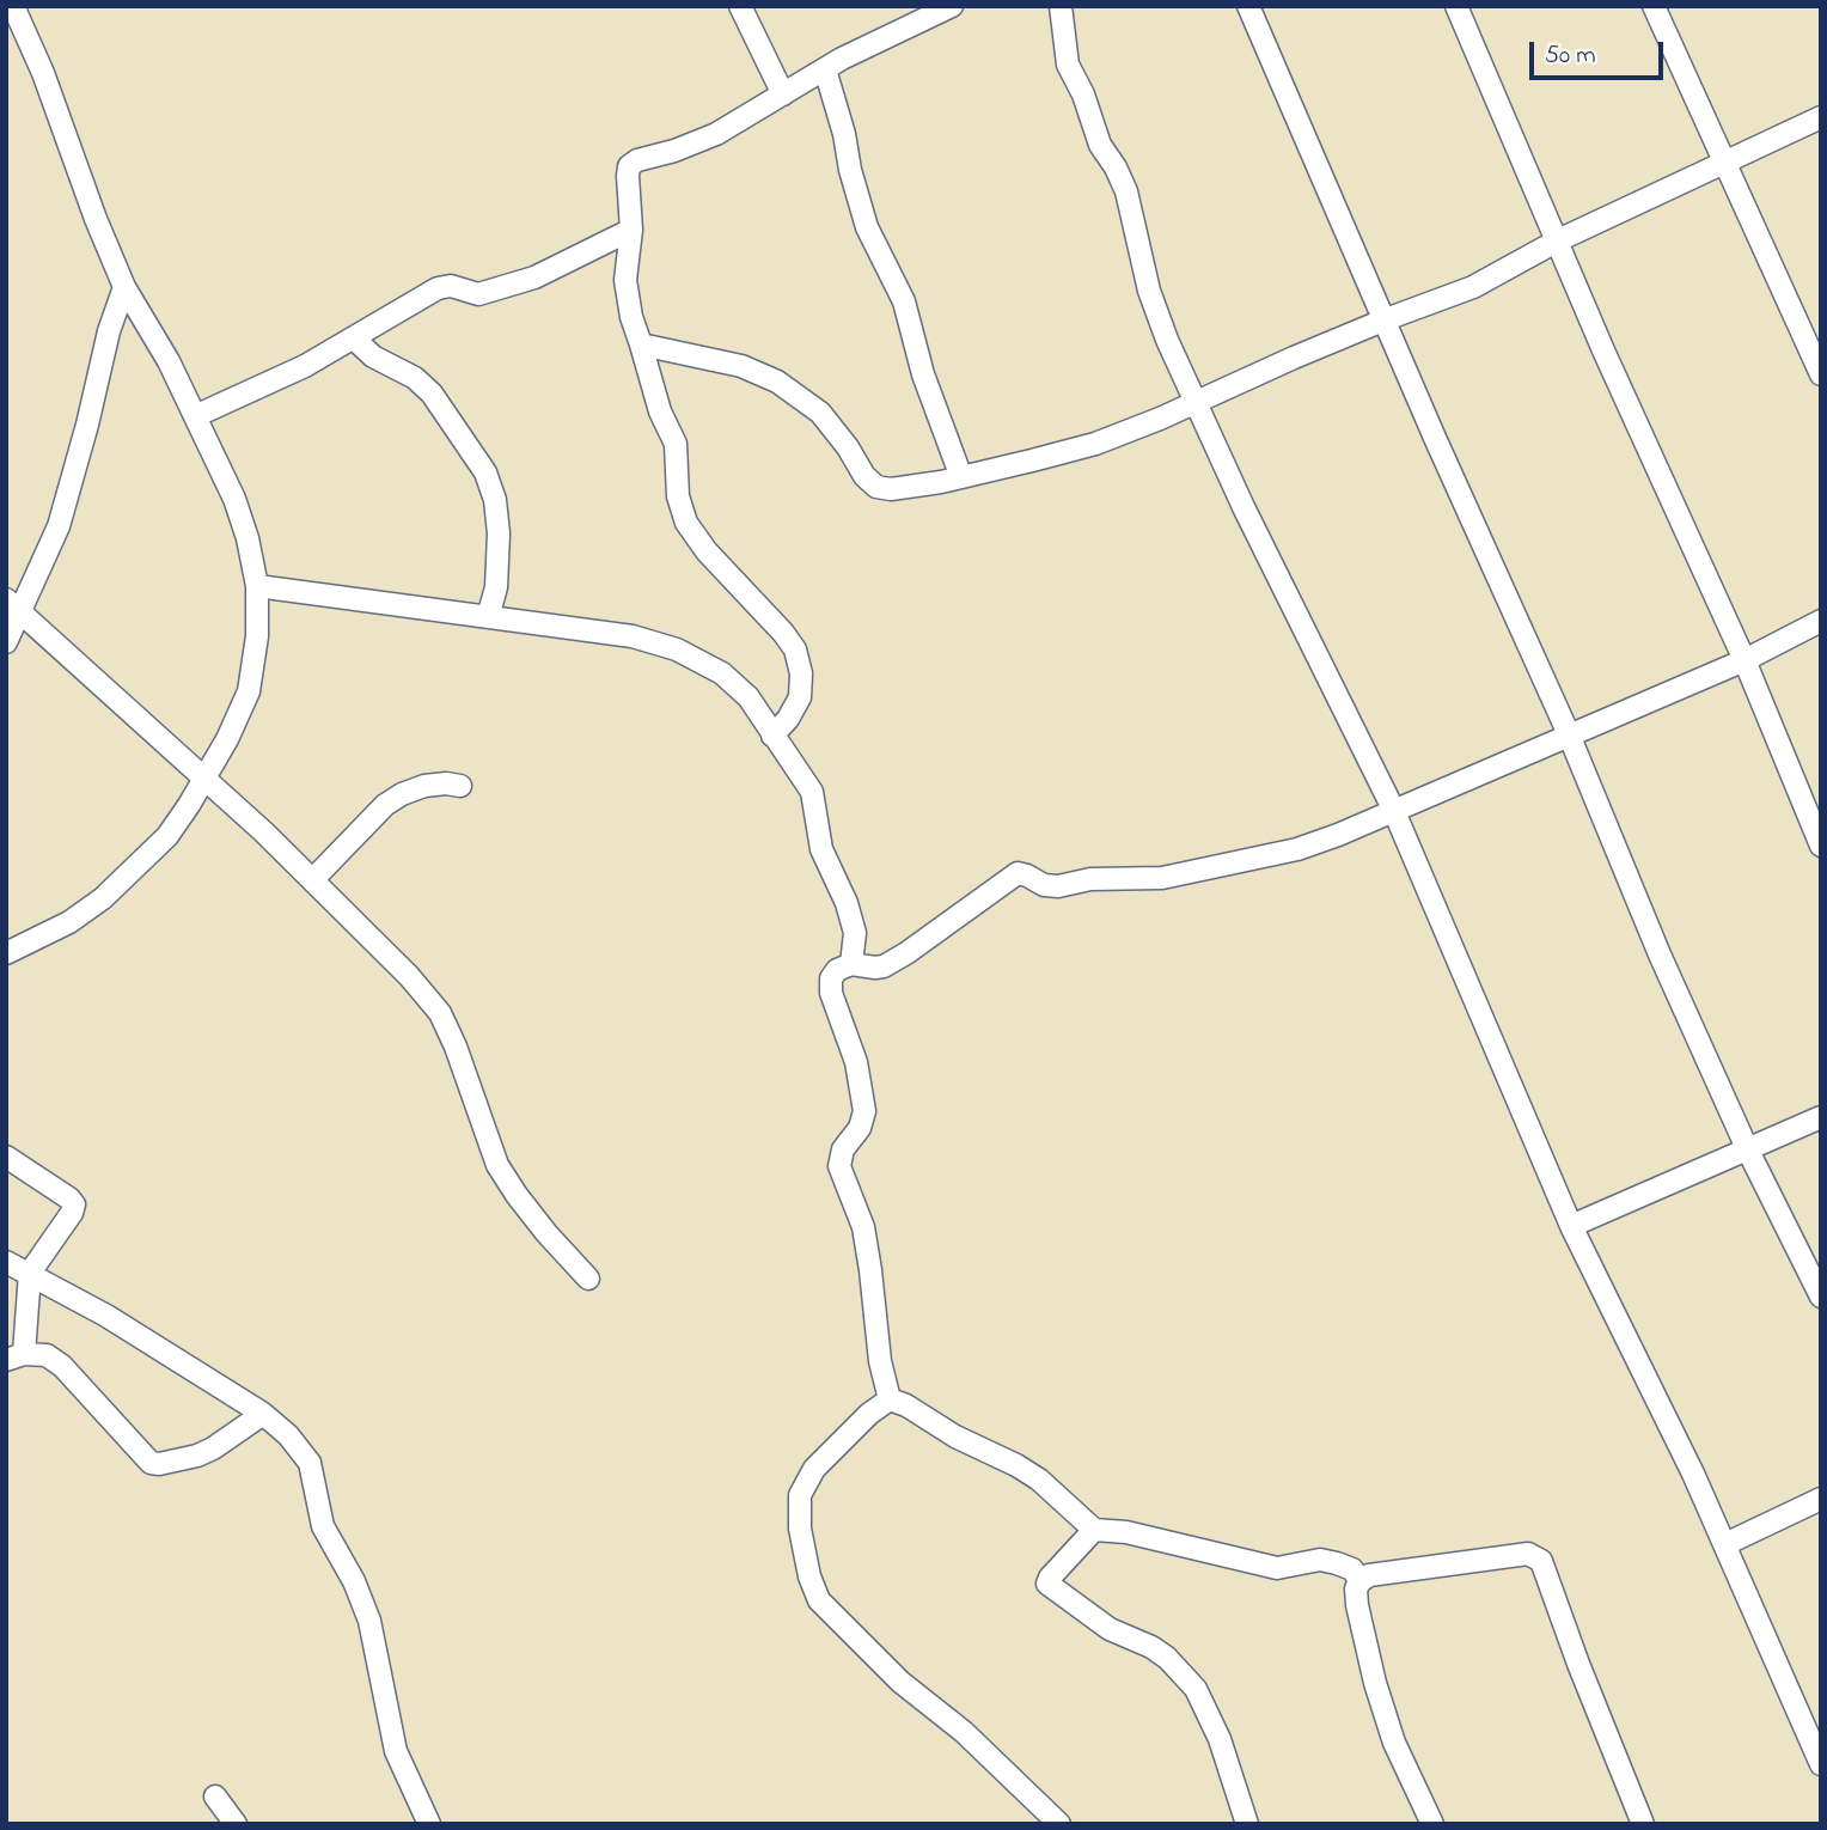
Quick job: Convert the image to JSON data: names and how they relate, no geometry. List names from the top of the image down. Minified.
{"scale_bar":"50 m"}
